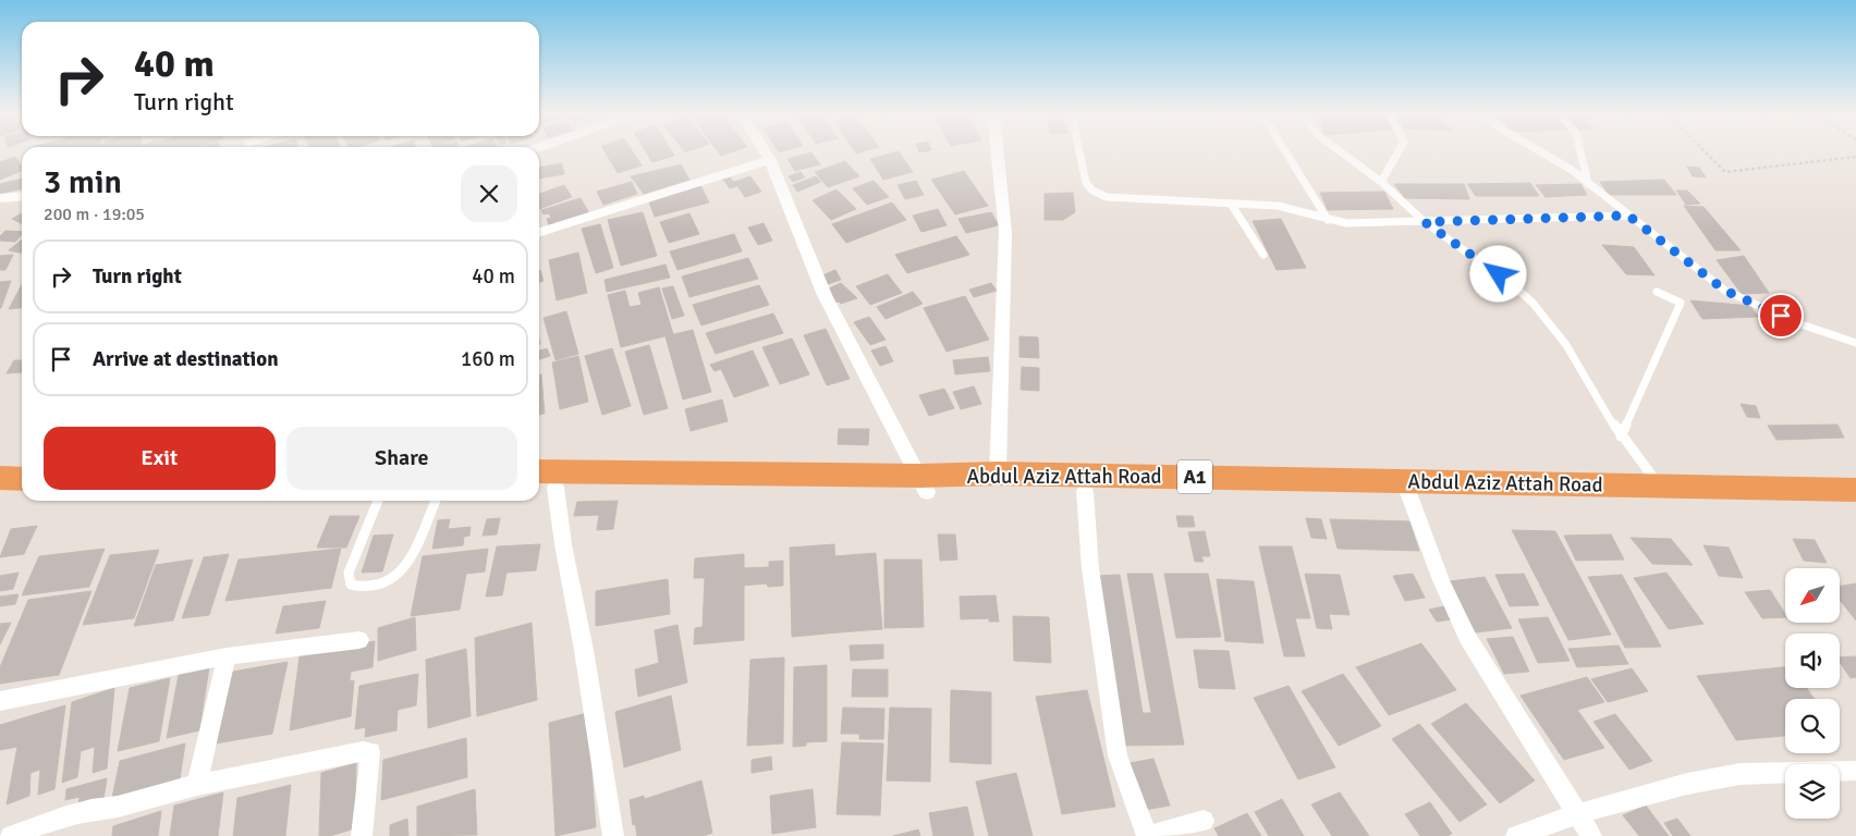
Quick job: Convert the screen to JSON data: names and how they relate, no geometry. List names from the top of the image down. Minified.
{"streets":{"highway":["Abdul Aziz Attah Road","A1"]},"north":"bottom left","page":{"turn":["40 m","Turn right"],"heading":["3 min","200 m · 19:05"],"list":[{"name":"Turn right","value":"40 m"},{"name":"Arrive at destination","value":"160 m"}],"buttons":["Exit","Share"]}}
